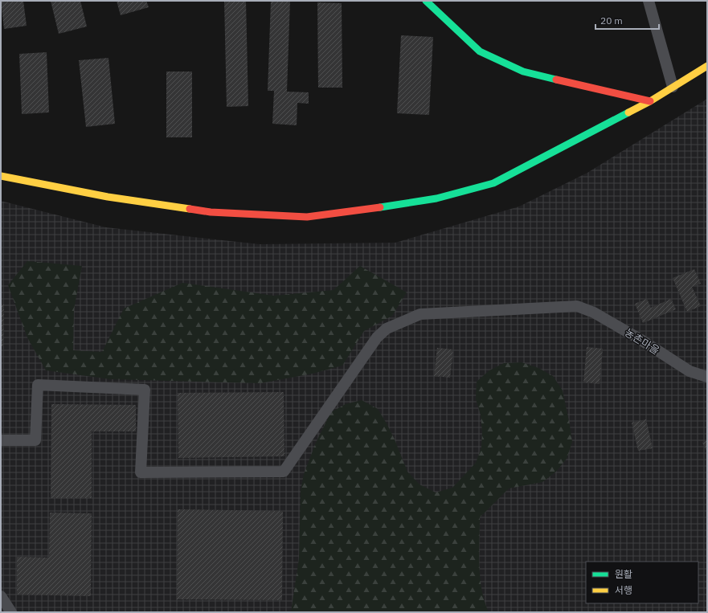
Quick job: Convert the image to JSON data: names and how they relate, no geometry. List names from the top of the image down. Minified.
{"streets":{"lane":["농촌마을"]},"legend":["원활","서행"],"scale_bar":"20 m"}
